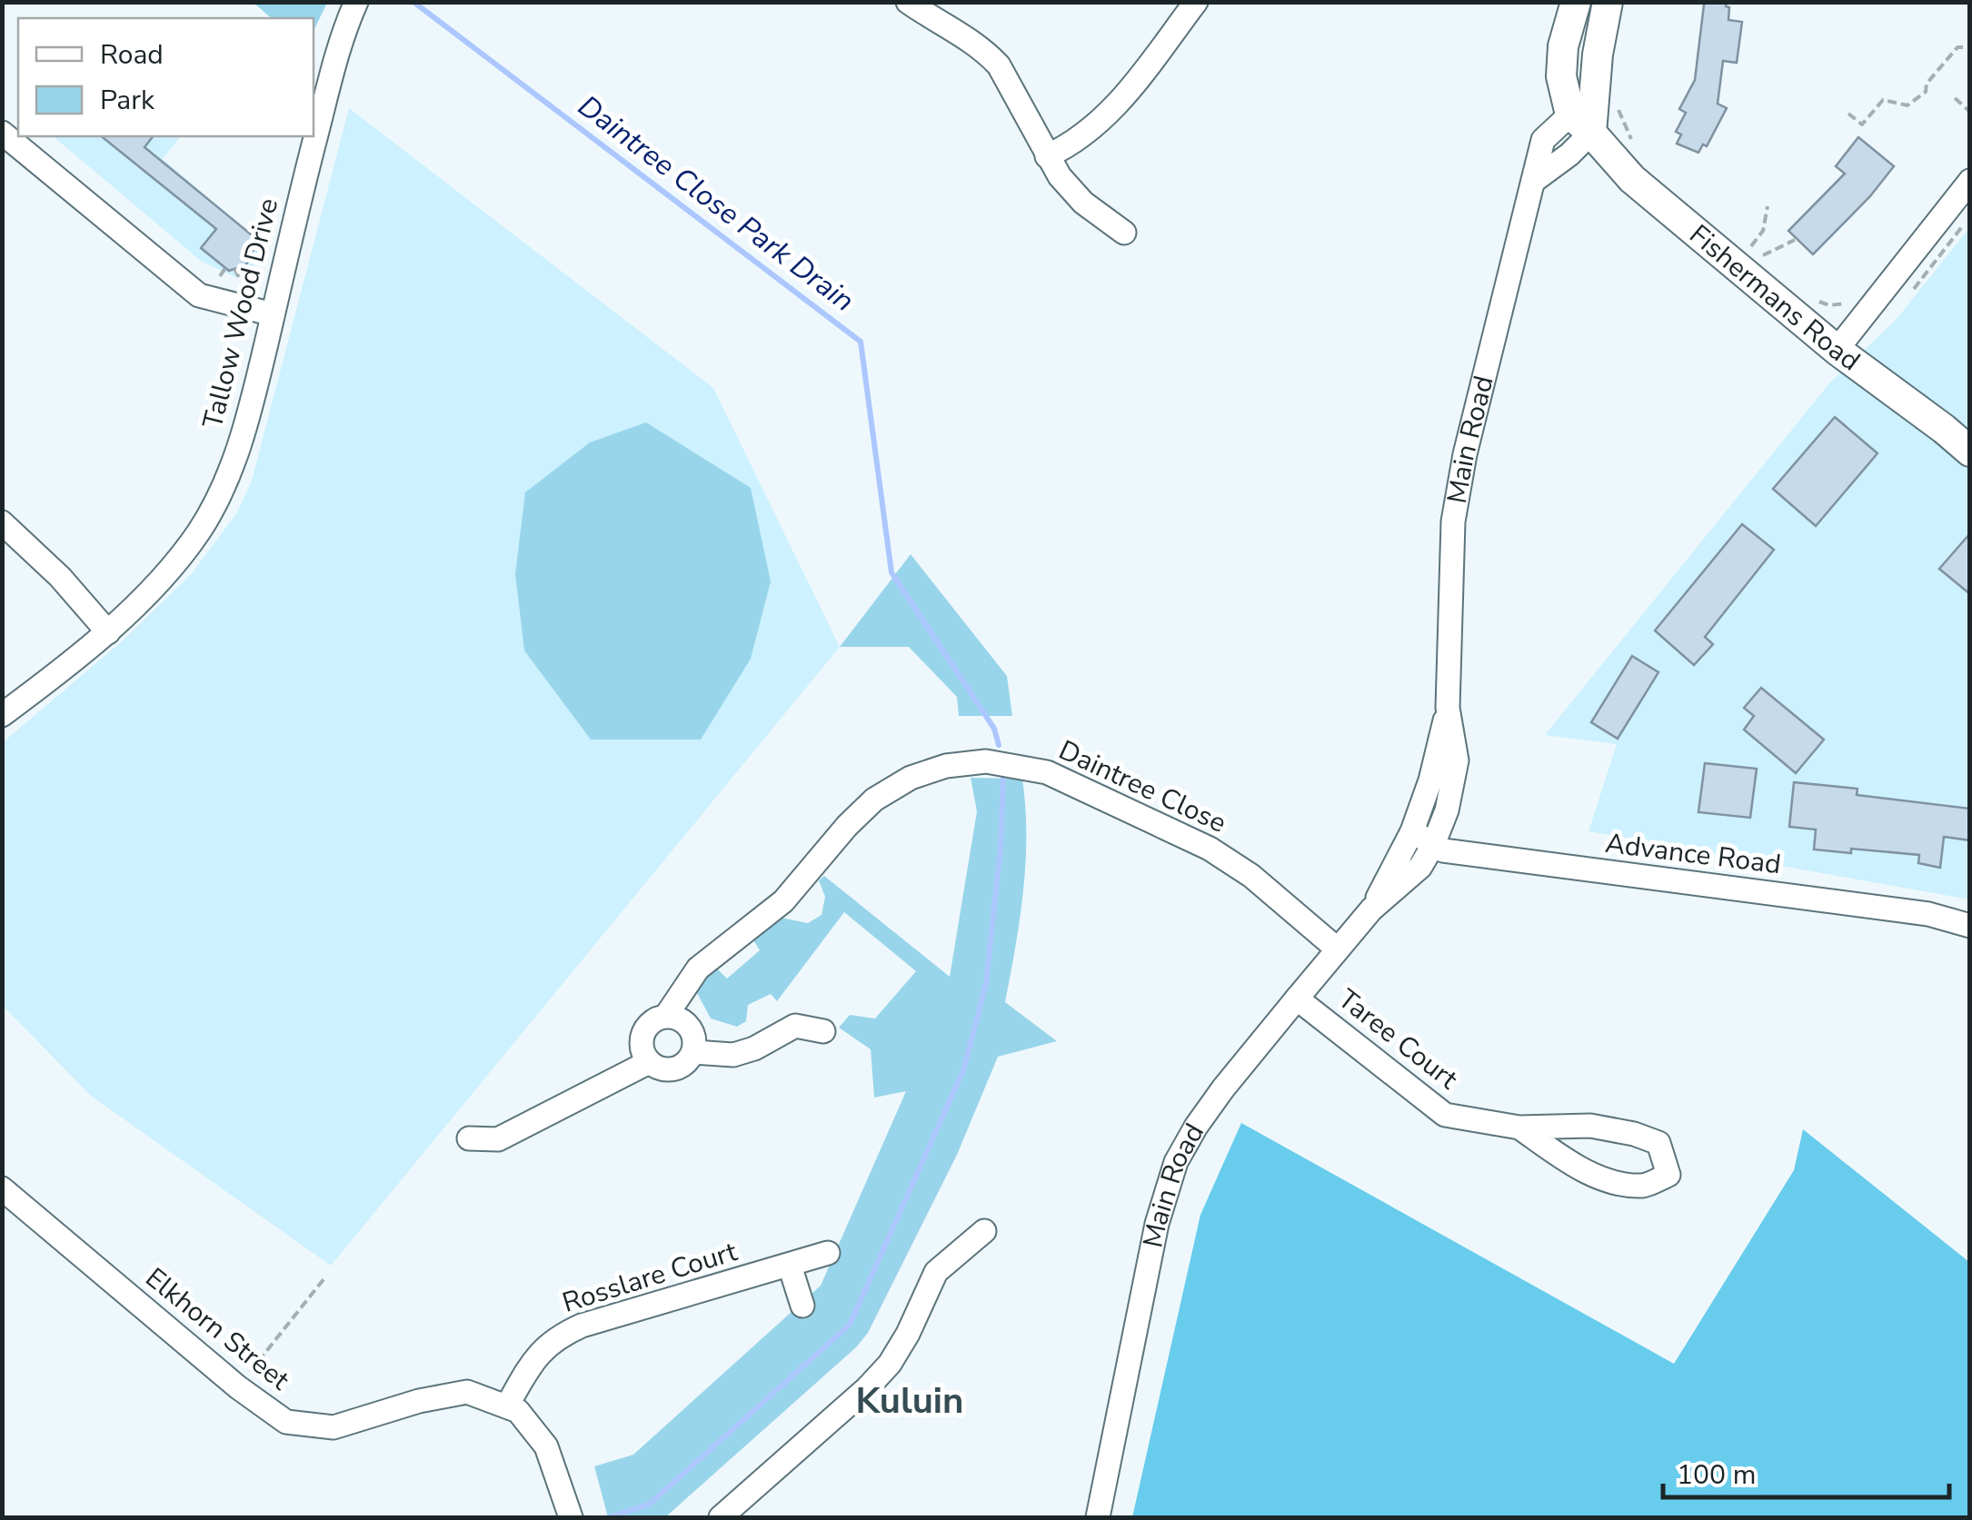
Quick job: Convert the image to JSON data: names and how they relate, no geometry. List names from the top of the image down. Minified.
{"streets":{"main road":["Fishermans Road"],"street":["Tallow Wood Drive","Main Road","Daintree Close","Advance Road","Taree Court","Rosslare Court","Elkhorn Street"]},"crossings":[["Fishermans Road","Main Road"],["Main Road","Daintree Close"],["Main Road","Advance Road"],["Main Road","Taree Court"],["Rosslare Court","Elkhorn Street"]],"districts":["Kuluin"],"water":["Daintree Close Park Drain"],"legend":["Road","Park"],"scale_bar":"100 m"}
